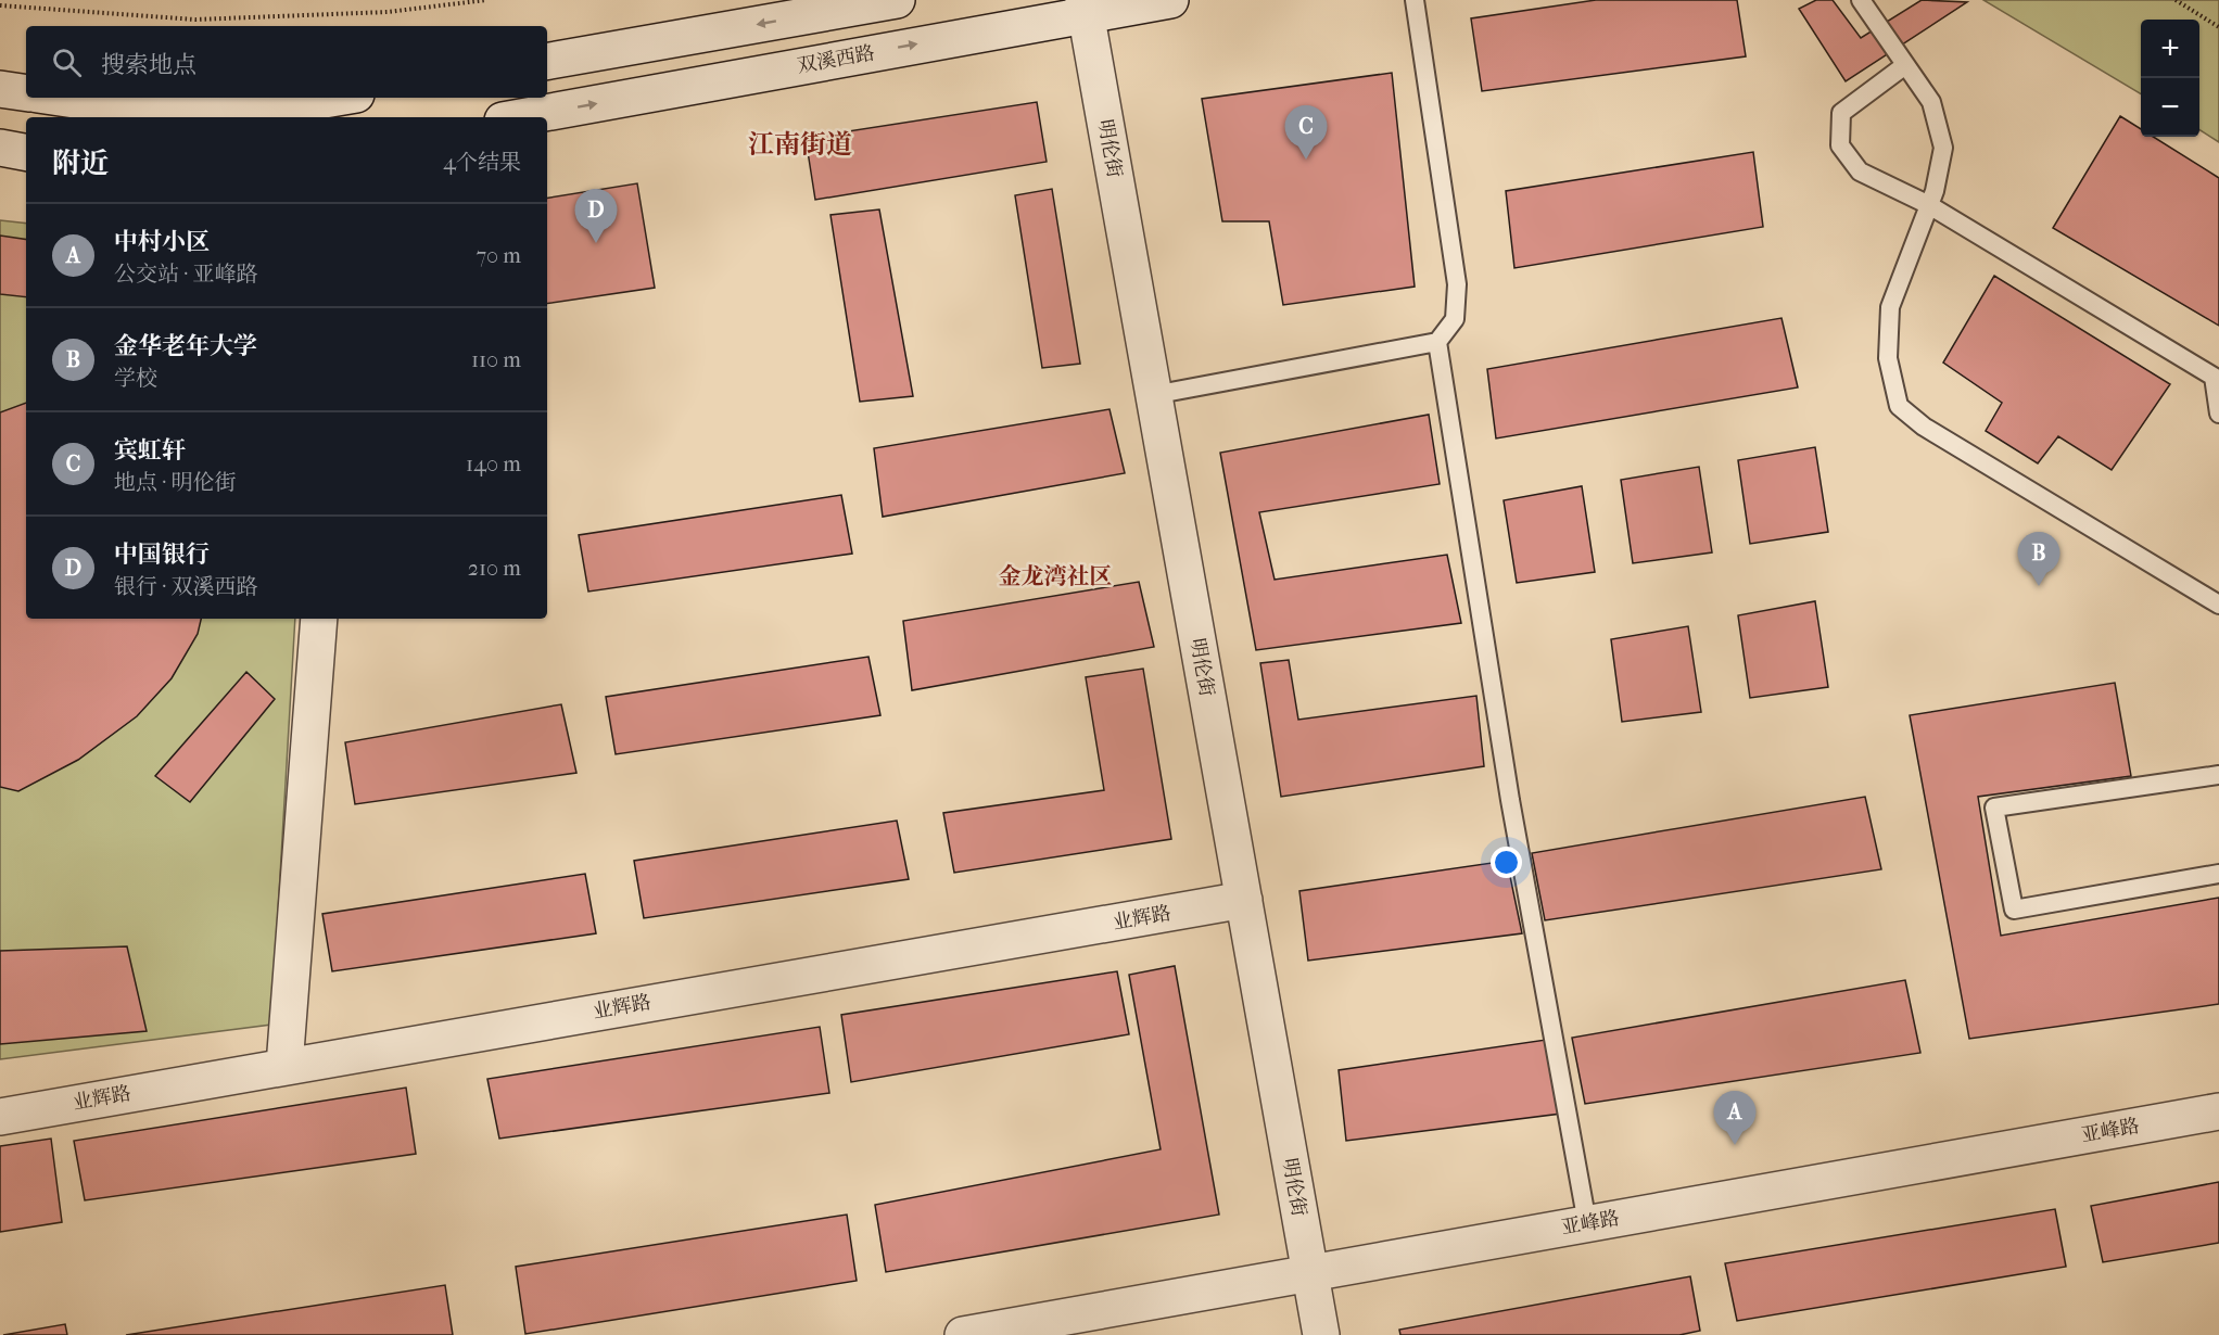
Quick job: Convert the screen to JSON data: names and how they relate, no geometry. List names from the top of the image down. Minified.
{"streets":{"street":["双溪西路","明伦街","业辉路","亚峰路"]},"crossings":[["双溪西路","明伦街"],["明伦街","业辉路"],["明伦街","亚峰路"]],"districts":["江南街道","金龙湾社区"],"page":{"map_buttons":["+","−"],"search":"搜索地点","pins":["C","D","B","A"],"heading":["附近","4个结果"],"list":[{"mark":"A","name":"中村小区","note":"公交站 · 亚峰路","value":"70 m"},{"mark":"B","name":"金华老年大学","note":"学校","value":"110 m"},{"mark":"C","name":"宾虹轩","note":"地点 · 明伦街","value":"140 m"},{"mark":"D","name":"中国银行","note":"银行 · 双溪西路","value":"210 m"}]}}
